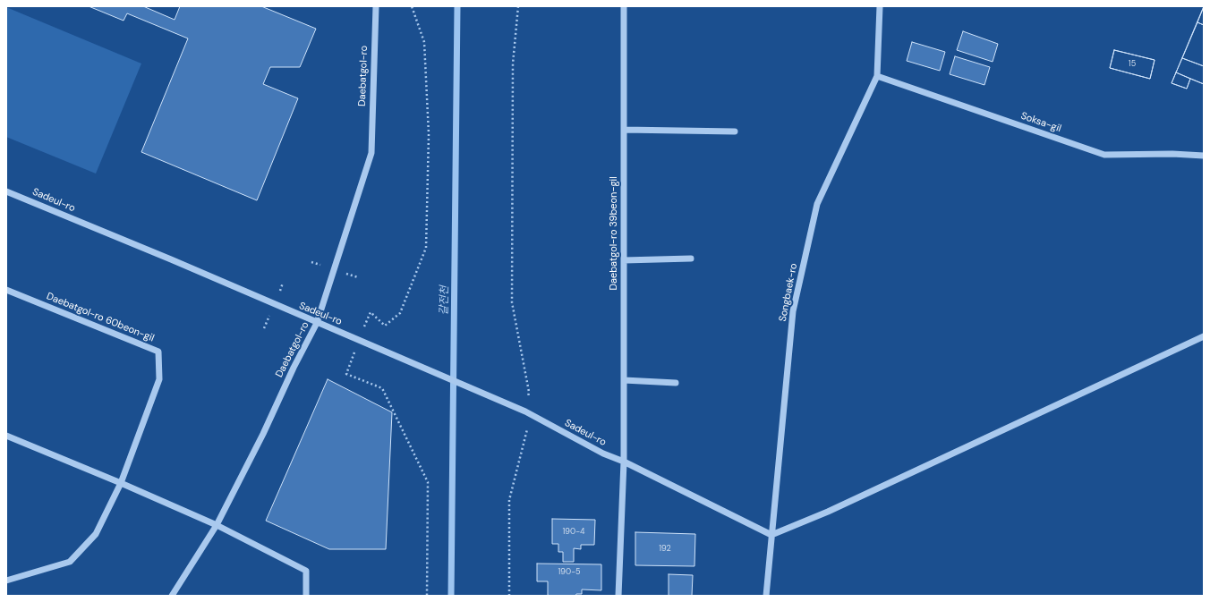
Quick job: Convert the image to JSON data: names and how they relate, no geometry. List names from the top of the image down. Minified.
{"streets":{"street":["Daebatgol-ro","Soksa-gil","Sadeul-ro","Daebatgol-ro 39beon-gil","Songbaek-ro","Daebatgol-ro 60beon-gil"]},"crossings":[["Daebatgol-ro","Sadeul-ro"],["Soksa-gil","Songbaek-ro"],["Sadeul-ro","Daebatgol-ro 39beon-gil"],["Sadeul-ro","Songbaek-ro"]],"water":["갈전천"],"house_numbers":["15","190-4","192","190-5"]}
